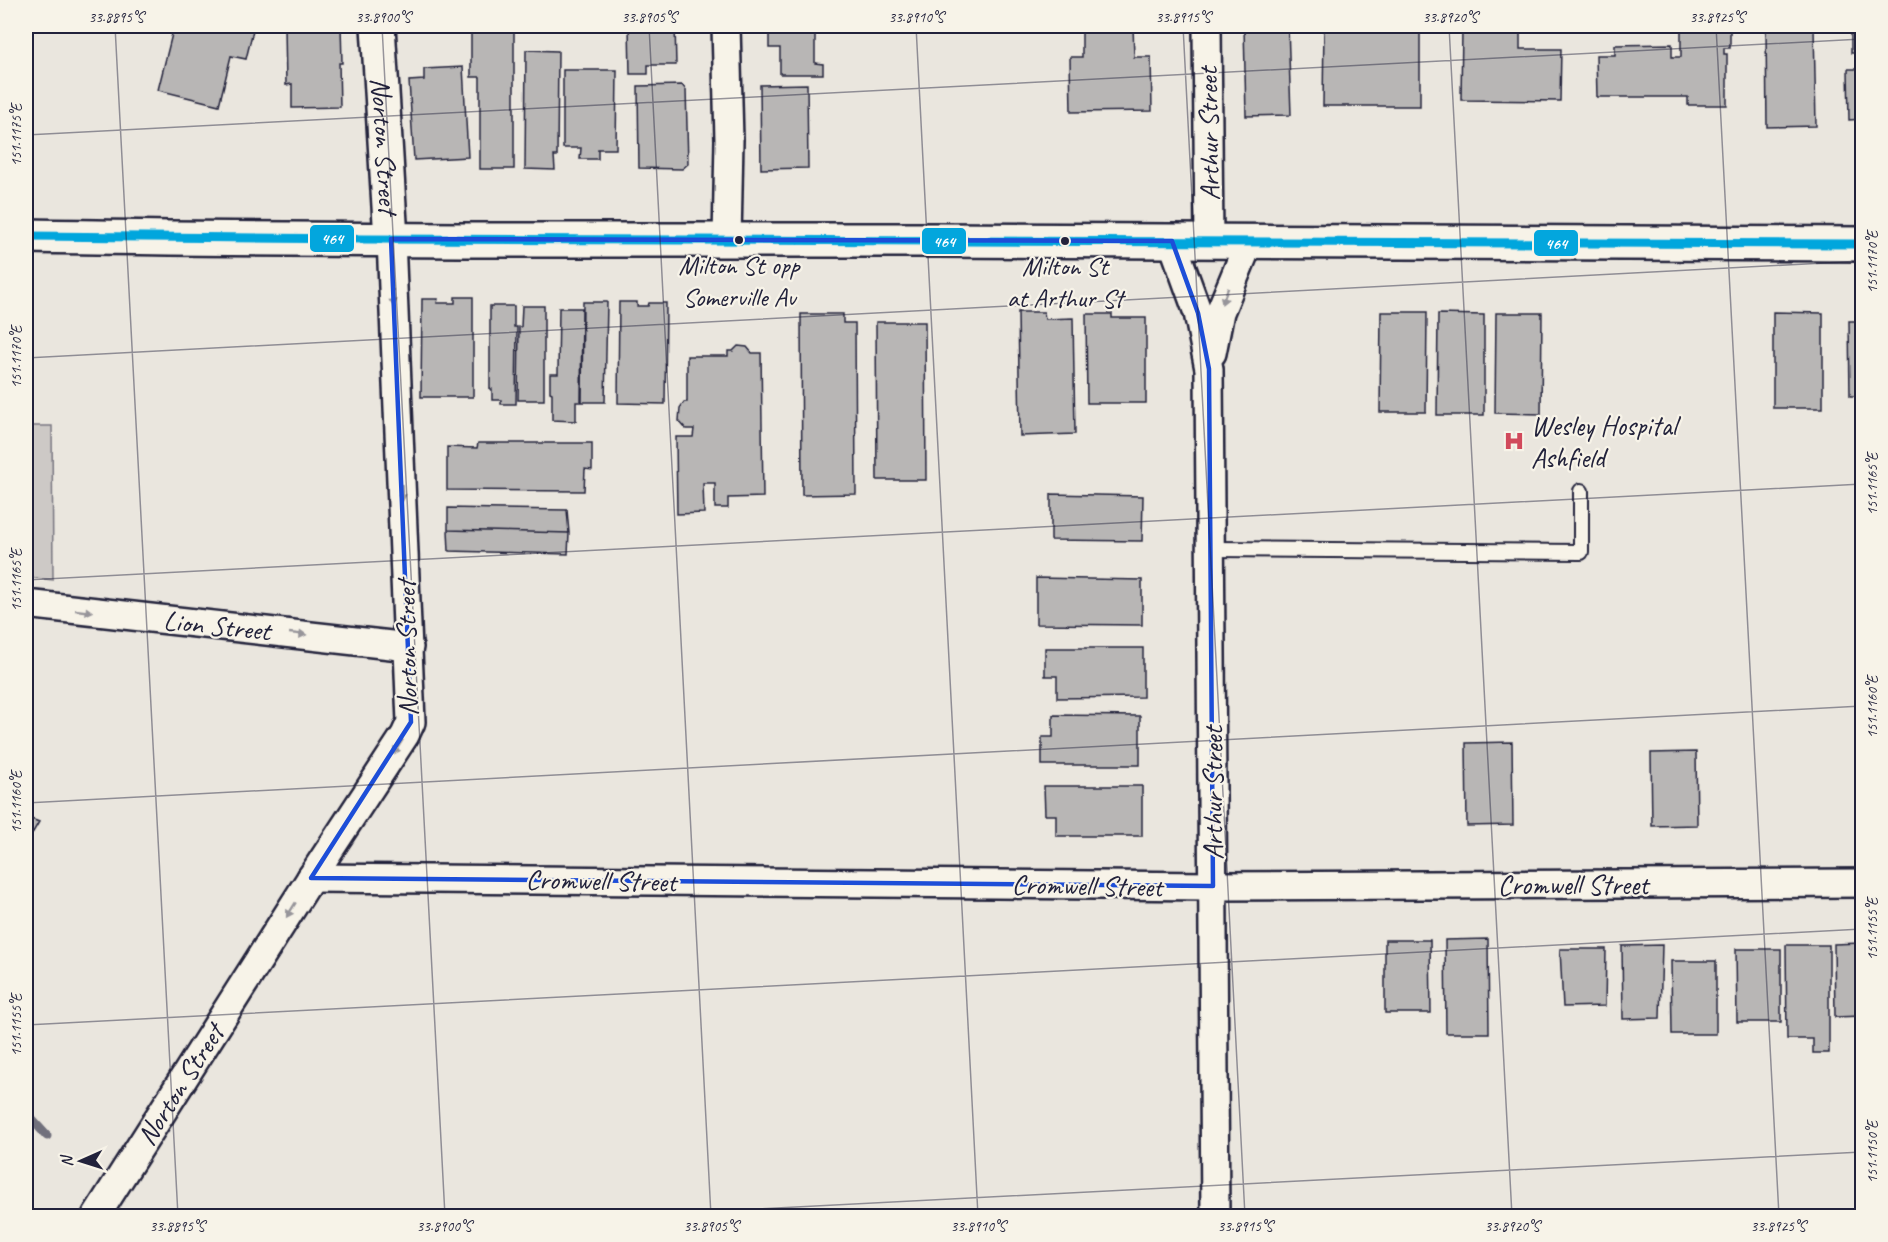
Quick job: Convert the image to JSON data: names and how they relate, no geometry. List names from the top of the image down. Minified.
{"streets":{"main road":["Norton Street"],"street":["Arthur Street","Lion Street","Cromwell Street"]},"crossings":[["Arthur Street","Cromwell Street"],["Norton Street","Lion Street"],["Norton Street","Cromwell Street"]],"one_way":["Norton Street","Lion Street"],"places":{"other":["Milton St opp Somerville Av","Milton St at Arthur St"],"hospital":["Wesley Hospital Ashfield"]},"lines":["transit line 464"],"north":"left","coordinates":["33.8895°S","33.8900°S","33.8905°S","33.8910°S","33.8915°S","33.8920°S","33.8925°S","151.1175°E","151.1170°E","151.1165°E","151.1160°E","151.1155°E","151.1150°E"]}
